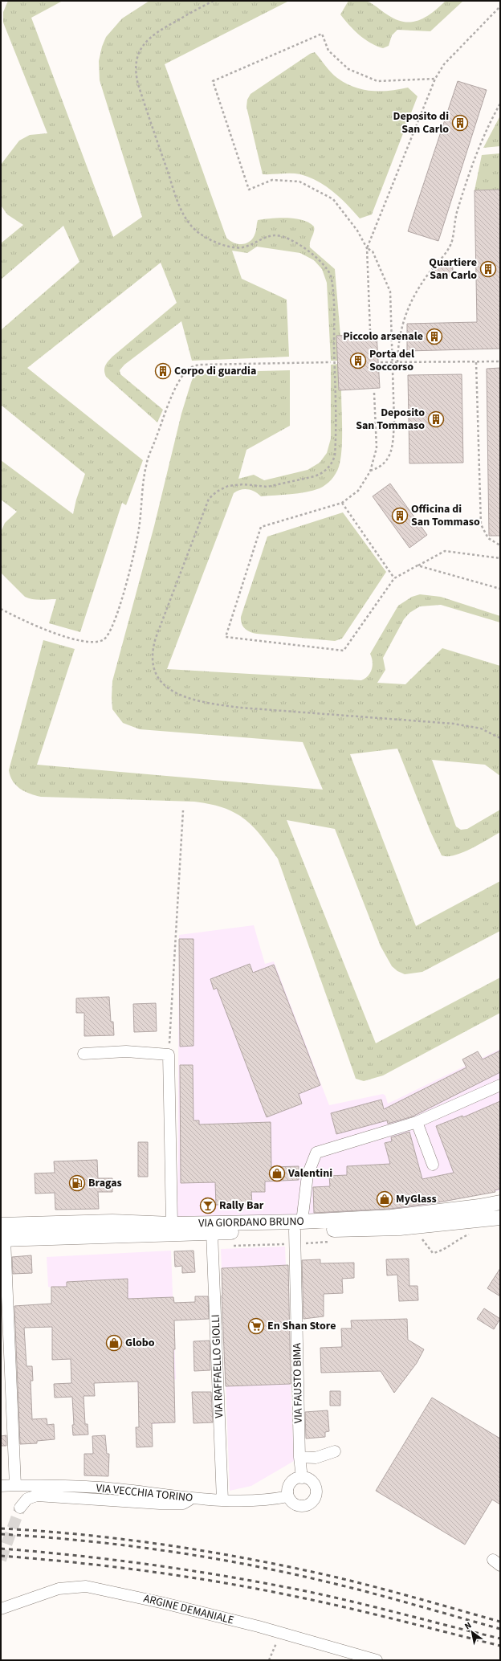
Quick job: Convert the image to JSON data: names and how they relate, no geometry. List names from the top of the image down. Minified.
{"streets":{"main road":["VIA GIORDANO BRUNO"],"street":["VIA RAFFAELLO GIOLLI","VIA FAUSTO BIMA","VIA VECCHIA TORINO","ARGINE DEMANIALE"]},"crossings":[["VIA GIORDANO BRUNO","VIA RAFFAELLO GIOLLI"],["VIA GIORDANO BRUNO","VIA FAUSTO BIMA"],["VIA RAFFAELLO GIOLLI","VIA VECCHIA TORINO"],["VIA FAUSTO BIMA","VIA VECCHIA TORINO"]],"places":{"building":["Deposito di San Carlo","Quartiere San Carlo","Piccolo arsenale","Porta del Soccorso","Corpo di guardia","Deposito San Tommaso","Officina di San Tommaso"],"shop":["Valentini","MyGlass","Globo"],"fuel station":["Bragas"],"bar":["Rally Bar"],"supermarket":["En Shan Store"]},"north":"top left"}
